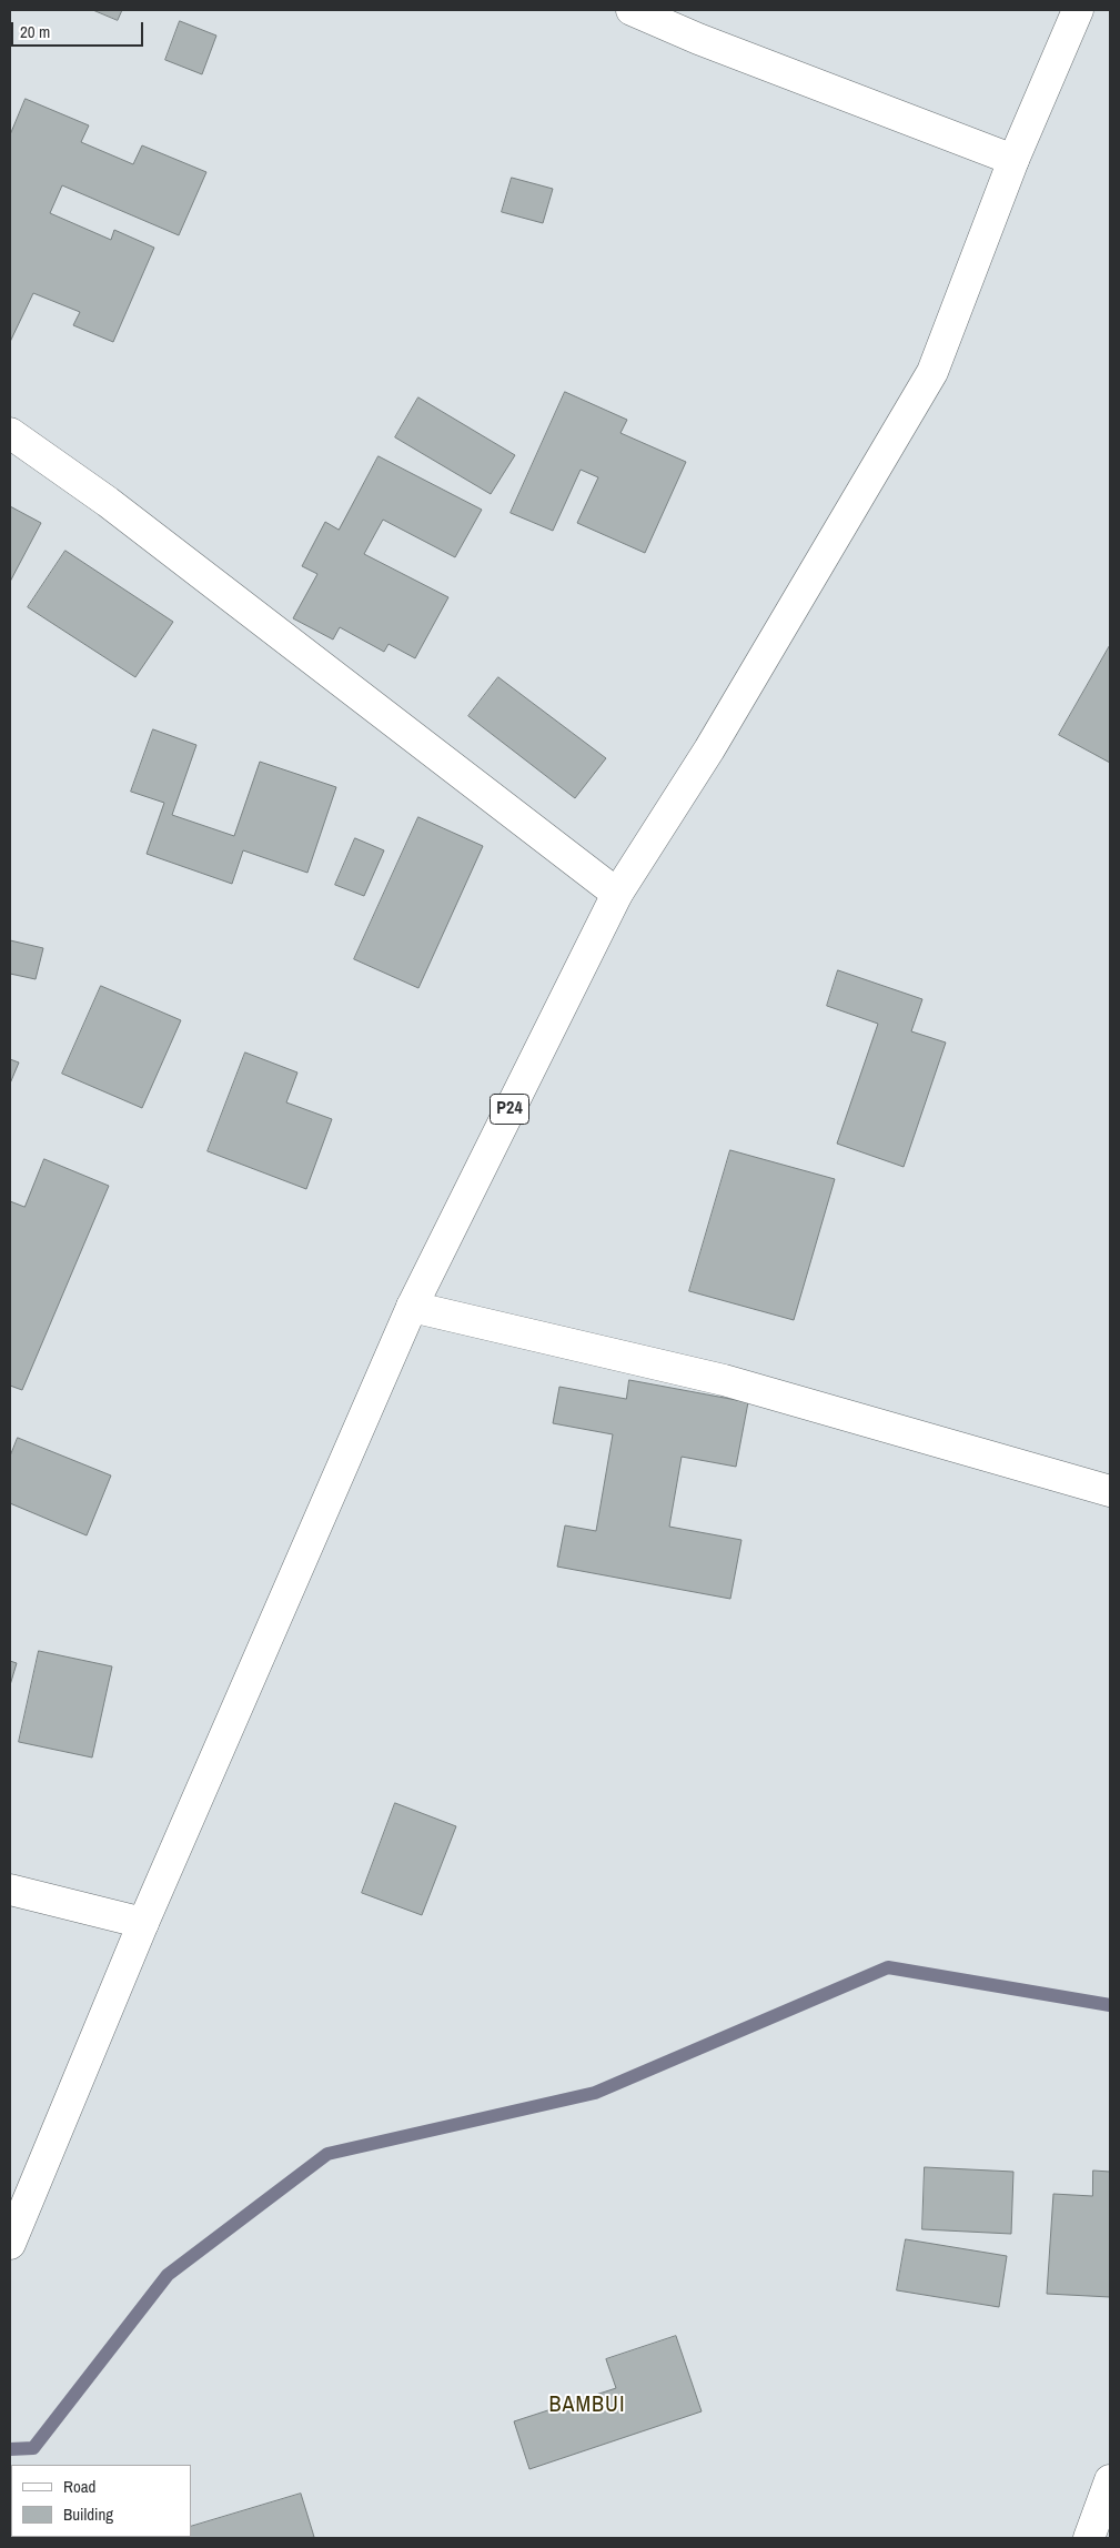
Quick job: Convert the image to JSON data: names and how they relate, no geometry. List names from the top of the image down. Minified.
{"streets":{"main road":["P24"]},"districts":["BAMBUI"],"legend":["Road","Building"],"scale_bar":"20 m"}
